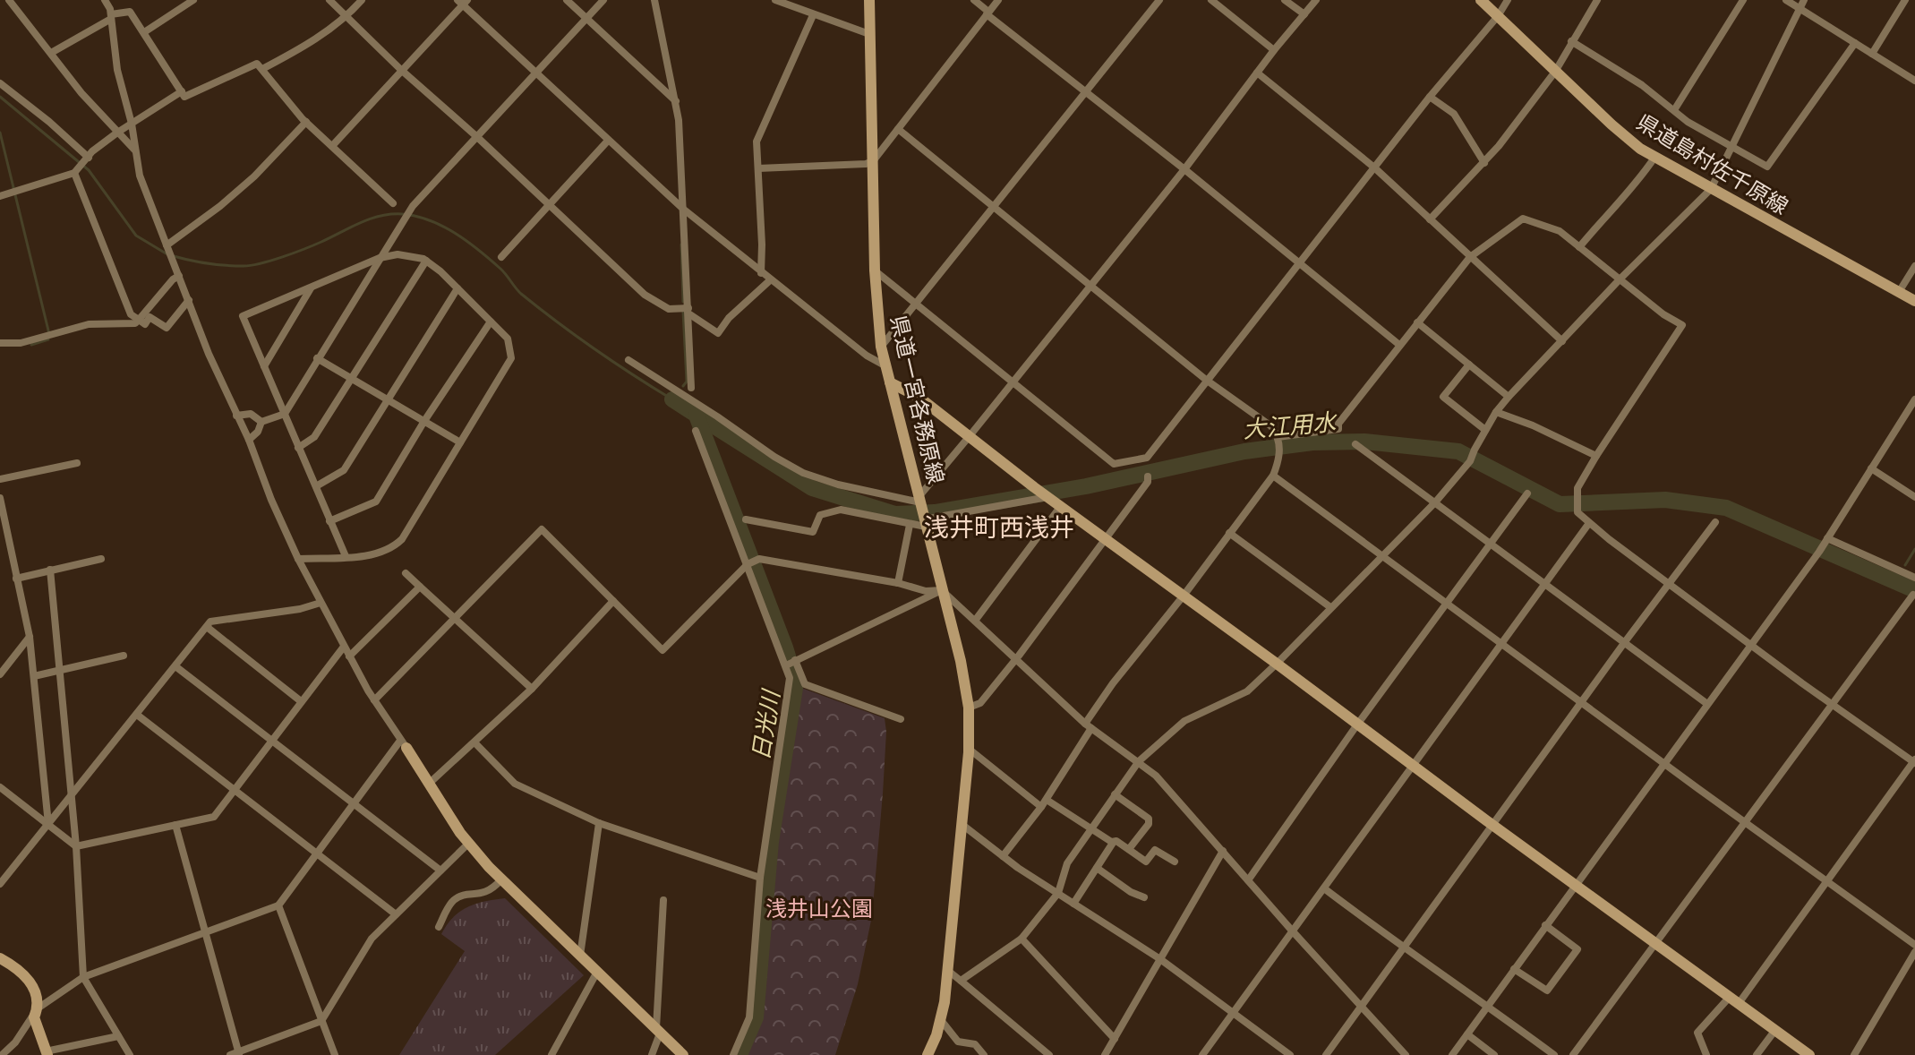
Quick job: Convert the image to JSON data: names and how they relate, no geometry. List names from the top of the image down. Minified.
{"streets":{"street":["県道島村佐千原線","県道一宮各務原線"]},"districts":["浅井町西浅井"],"water":["大江用水","日光川"],"parks":["浅井山公園"]}
